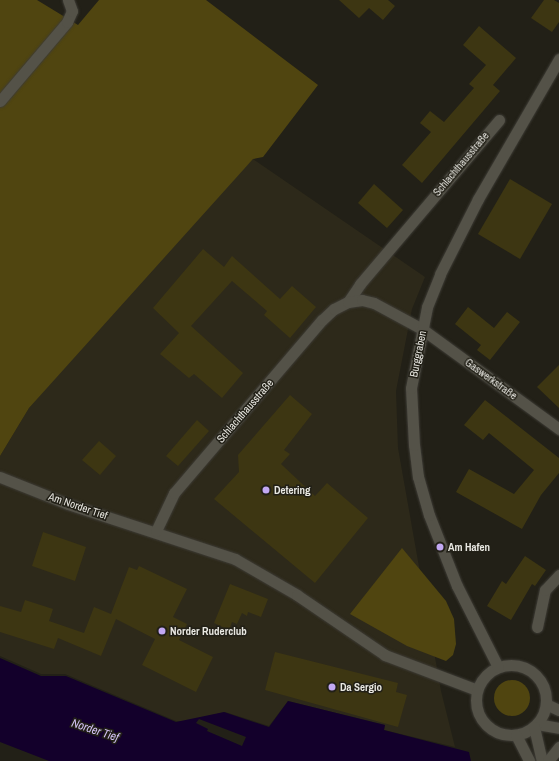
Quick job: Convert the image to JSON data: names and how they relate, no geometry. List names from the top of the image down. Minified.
{"streets":{"street":["Schlachthausstraße","Burggraben","Gaswerkstraße","Am Norder Tief"]},"crossings":[["Schlachthausstraße","Burggraben"],["Schlachthausstraße","Gaswerkstraße"],["Schlachthausstraße","Am Norder Tief"],["Burggraben","Gaswerkstraße"]],"water":["Norder Tief"],"places":["Detering","Am Hafen","Norder Ruderclub","Da Sergio"]}
